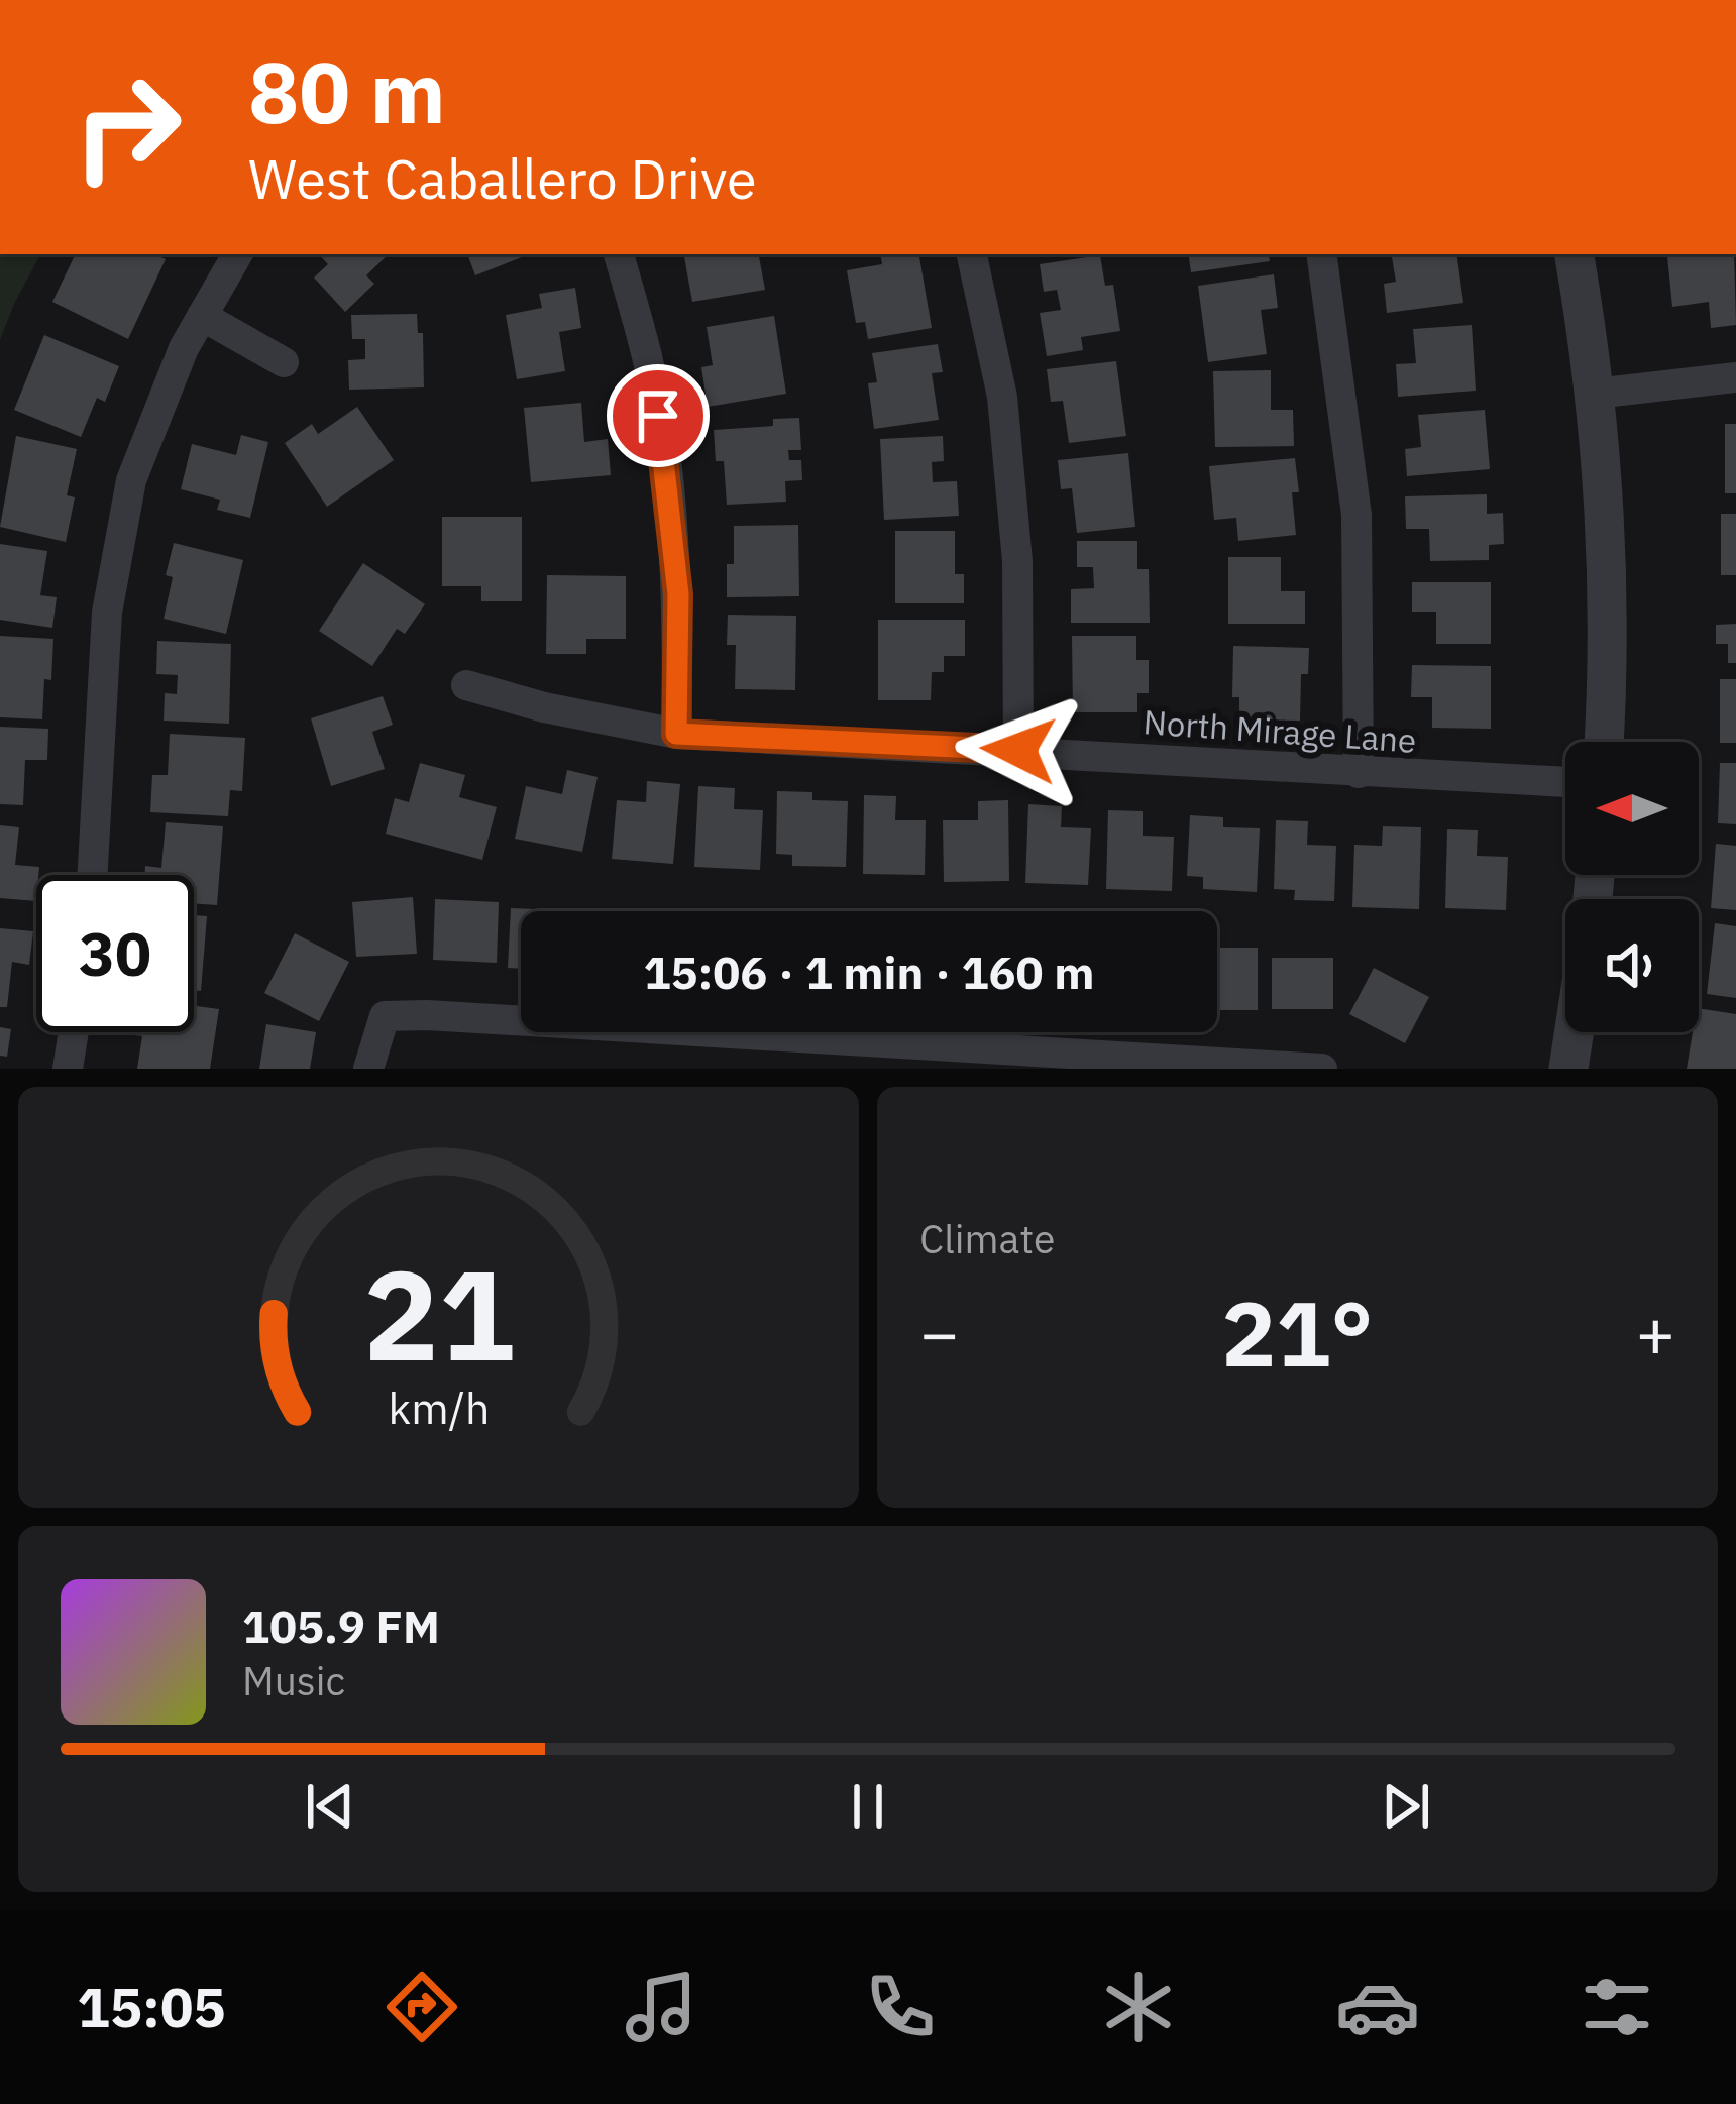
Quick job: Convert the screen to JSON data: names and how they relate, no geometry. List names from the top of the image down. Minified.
{"streets":{"street":["North Mirage Lane"]},"north":"left","page":{"turn":["80 m","West Caballero Drive"],"limit":"30","trip":"15:06 · 1 min · 160 m","tile":"Climate","heat":["−","21°","+"],"song":["105.9 FM","Music"],"tabs":"15:05","gauge":["21","km/h"]}}
